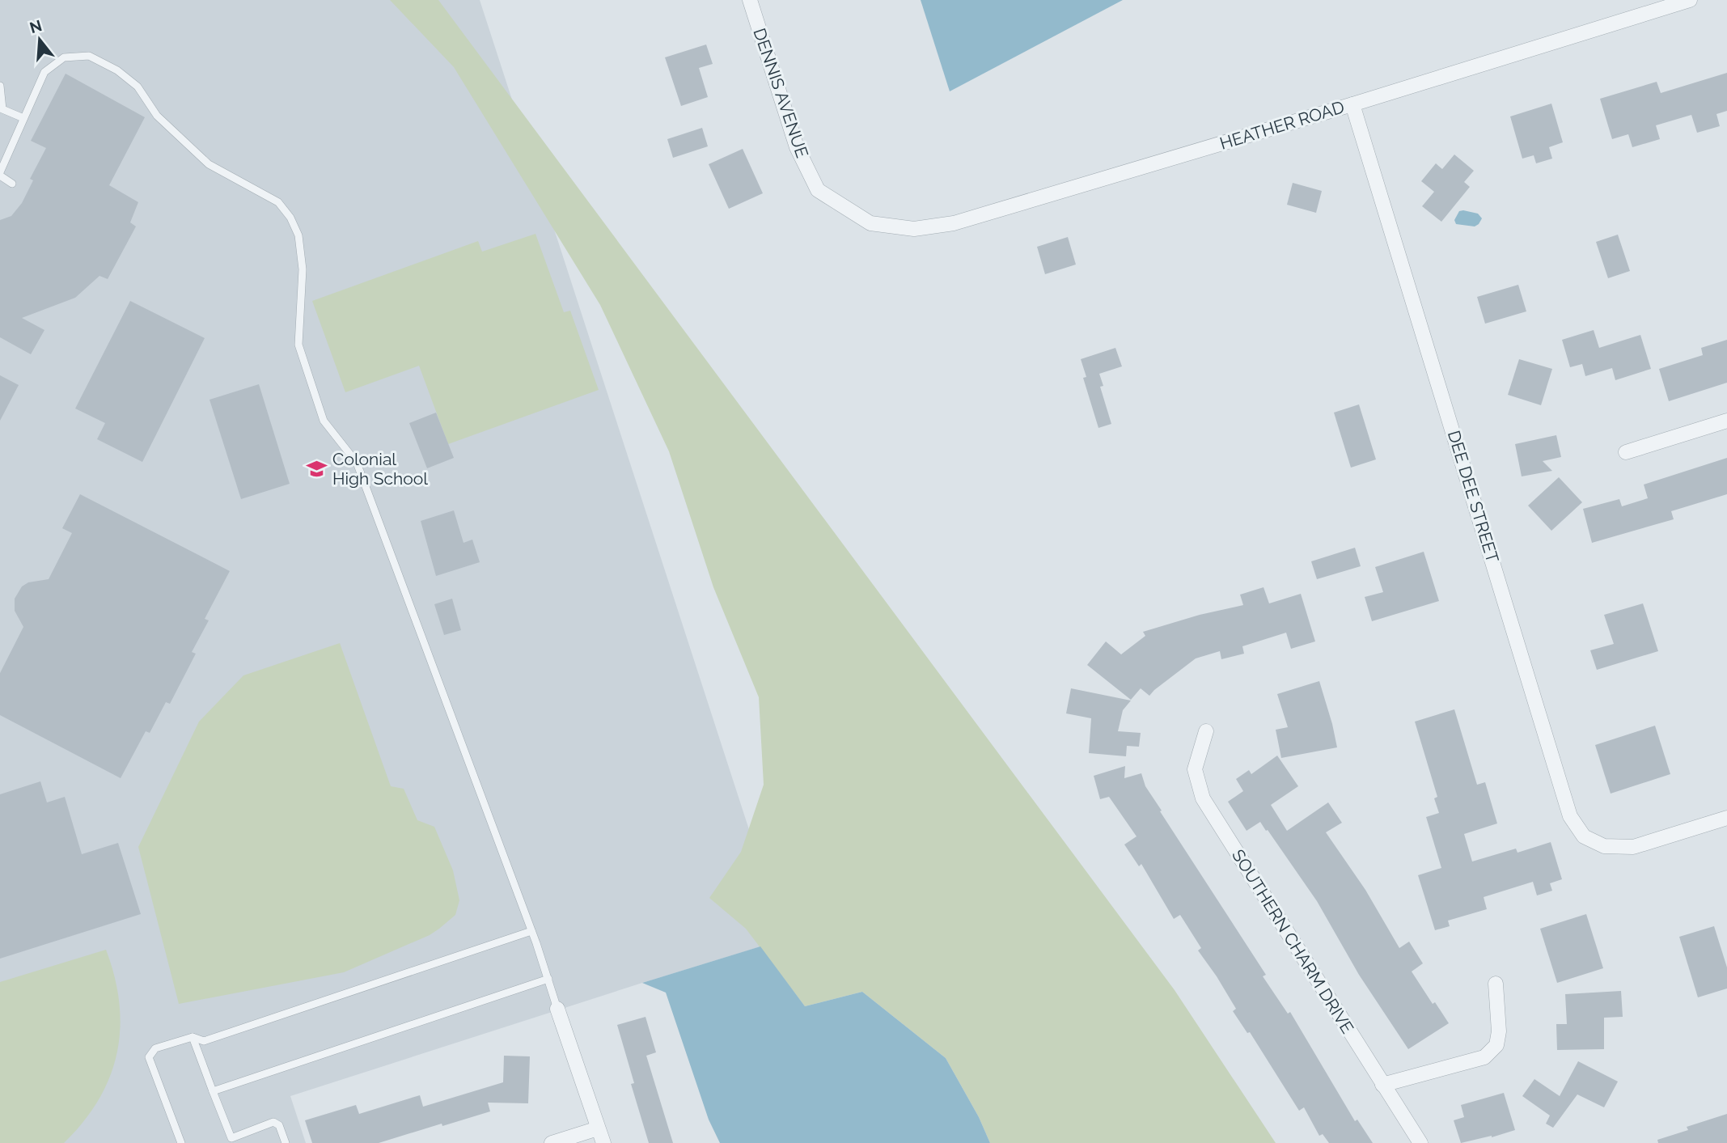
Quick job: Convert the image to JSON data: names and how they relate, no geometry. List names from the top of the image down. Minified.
{"streets":{"street":["DENNIS AVENUE","HEATHER ROAD","DEE DEE STREET","SOUTHERN CHARM DRIVE"]},"crossings":[["DENNIS AVENUE","HEATHER ROAD"],["HEATHER ROAD","DEE DEE STREET"]],"places":{"school or university":["Colonial High School"]},"north":"top"}
